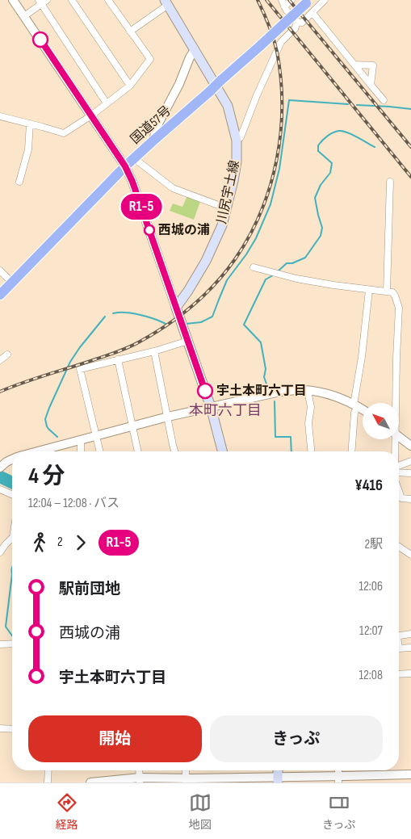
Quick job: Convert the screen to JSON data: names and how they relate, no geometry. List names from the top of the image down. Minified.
{"streets":{"highway":["国道57号"],"main road":["川尻宇土線"]},"districts":["本町六丁目"],"places":["西城の浦","宇土本町六丁目"],"lines":["bus line R1-5"],"north":"top left","page":{"on_map":"R1-5","heading":["4 分","12:04 – 12:08 · バス","¥416"],"legs":["2","R1-5","2駅"],"list":[{"name":"駅前団地","value":"12:06"},{"name":"西城の浦","value":"12:07"},{"name":"宇土本町六丁目","value":"12:08"}],"buttons":["開始","きっぷ"],"tabs":["経路","地図","きっぷ"]}}
